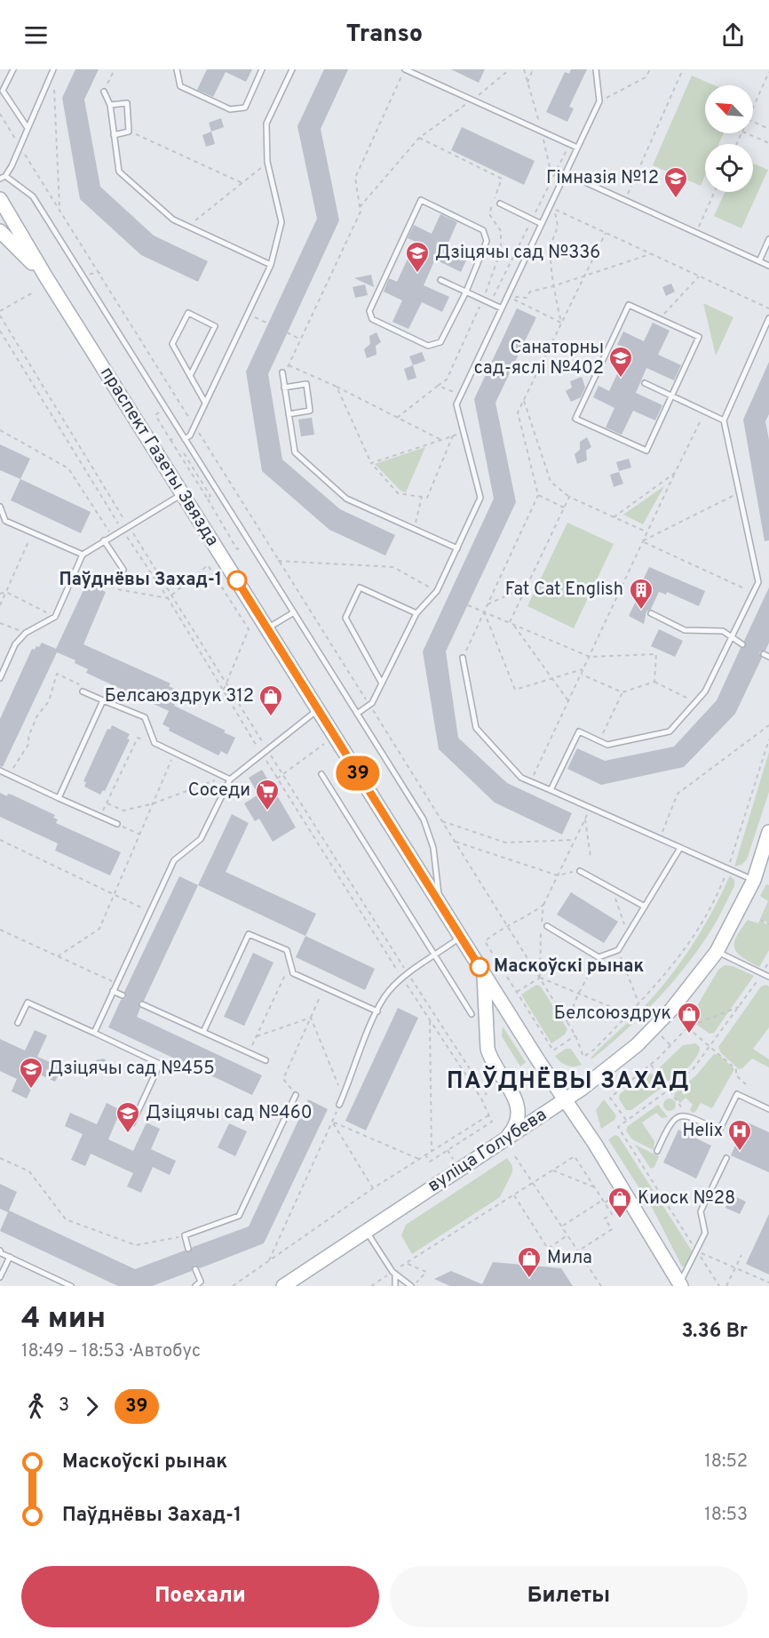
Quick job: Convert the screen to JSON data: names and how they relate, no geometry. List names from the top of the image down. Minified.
{"streets":{"main road":["праспект Газеты Звязда","вуліца Голубева"]},"crossings":[["праспект Газеты Звязда","вуліца Голубева"]],"districts":["ПАЎДНЁВЫ ЗАХАД"],"places":{"school or university":["Гімназія №12","Дзіцячы сад №336","Санаторны сад-яслі №402","Дзіцячы сад №455","Дзіцячы сад №460"],"other":["Паўднёвы Захад-1","Маскоўскі рынак"],"building":["Fat Cat English"],"shop":["Белсаюздрук 312","Белсоюздрук","Киоск №28","Мила"],"supermarket":["Соседи"],"hospital":["Helix"]},"lines":["bus line 39"],"north":"top left","page":{"header":"Transo","on_map":"39","heading":["4 мин","18:49 – 18:53 · Автобус","3.36 Br"],"legs":["3","39"],"list":[{"name":"Маскоўскі рынак","value":"18:52"},{"name":"Паўднёвы Захад-1","value":"18:53"}],"buttons":["Поехали","Билеты"]}}
